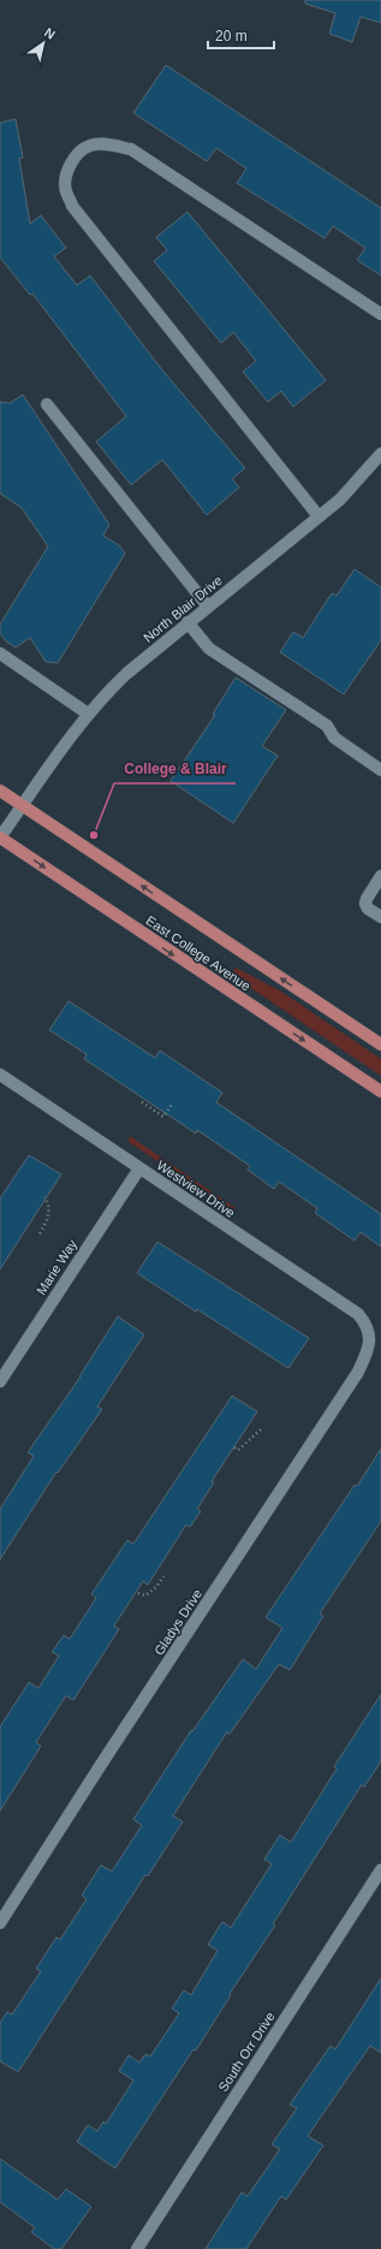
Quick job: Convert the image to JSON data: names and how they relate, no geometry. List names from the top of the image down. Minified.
{"streets":{"main road":["East College Avenue"],"street":["North Blair Drive","Westview Drive","Marie Way","Gladys Drive","South Orr Drive"]},"crossings":[["North Blair Drive","East College Avenue"],["Westview Drive","Marie Way"],["Westview Drive","Gladys Drive"]],"places":["College & Blair"],"scale_bar":"20 m","north":"top right"}
